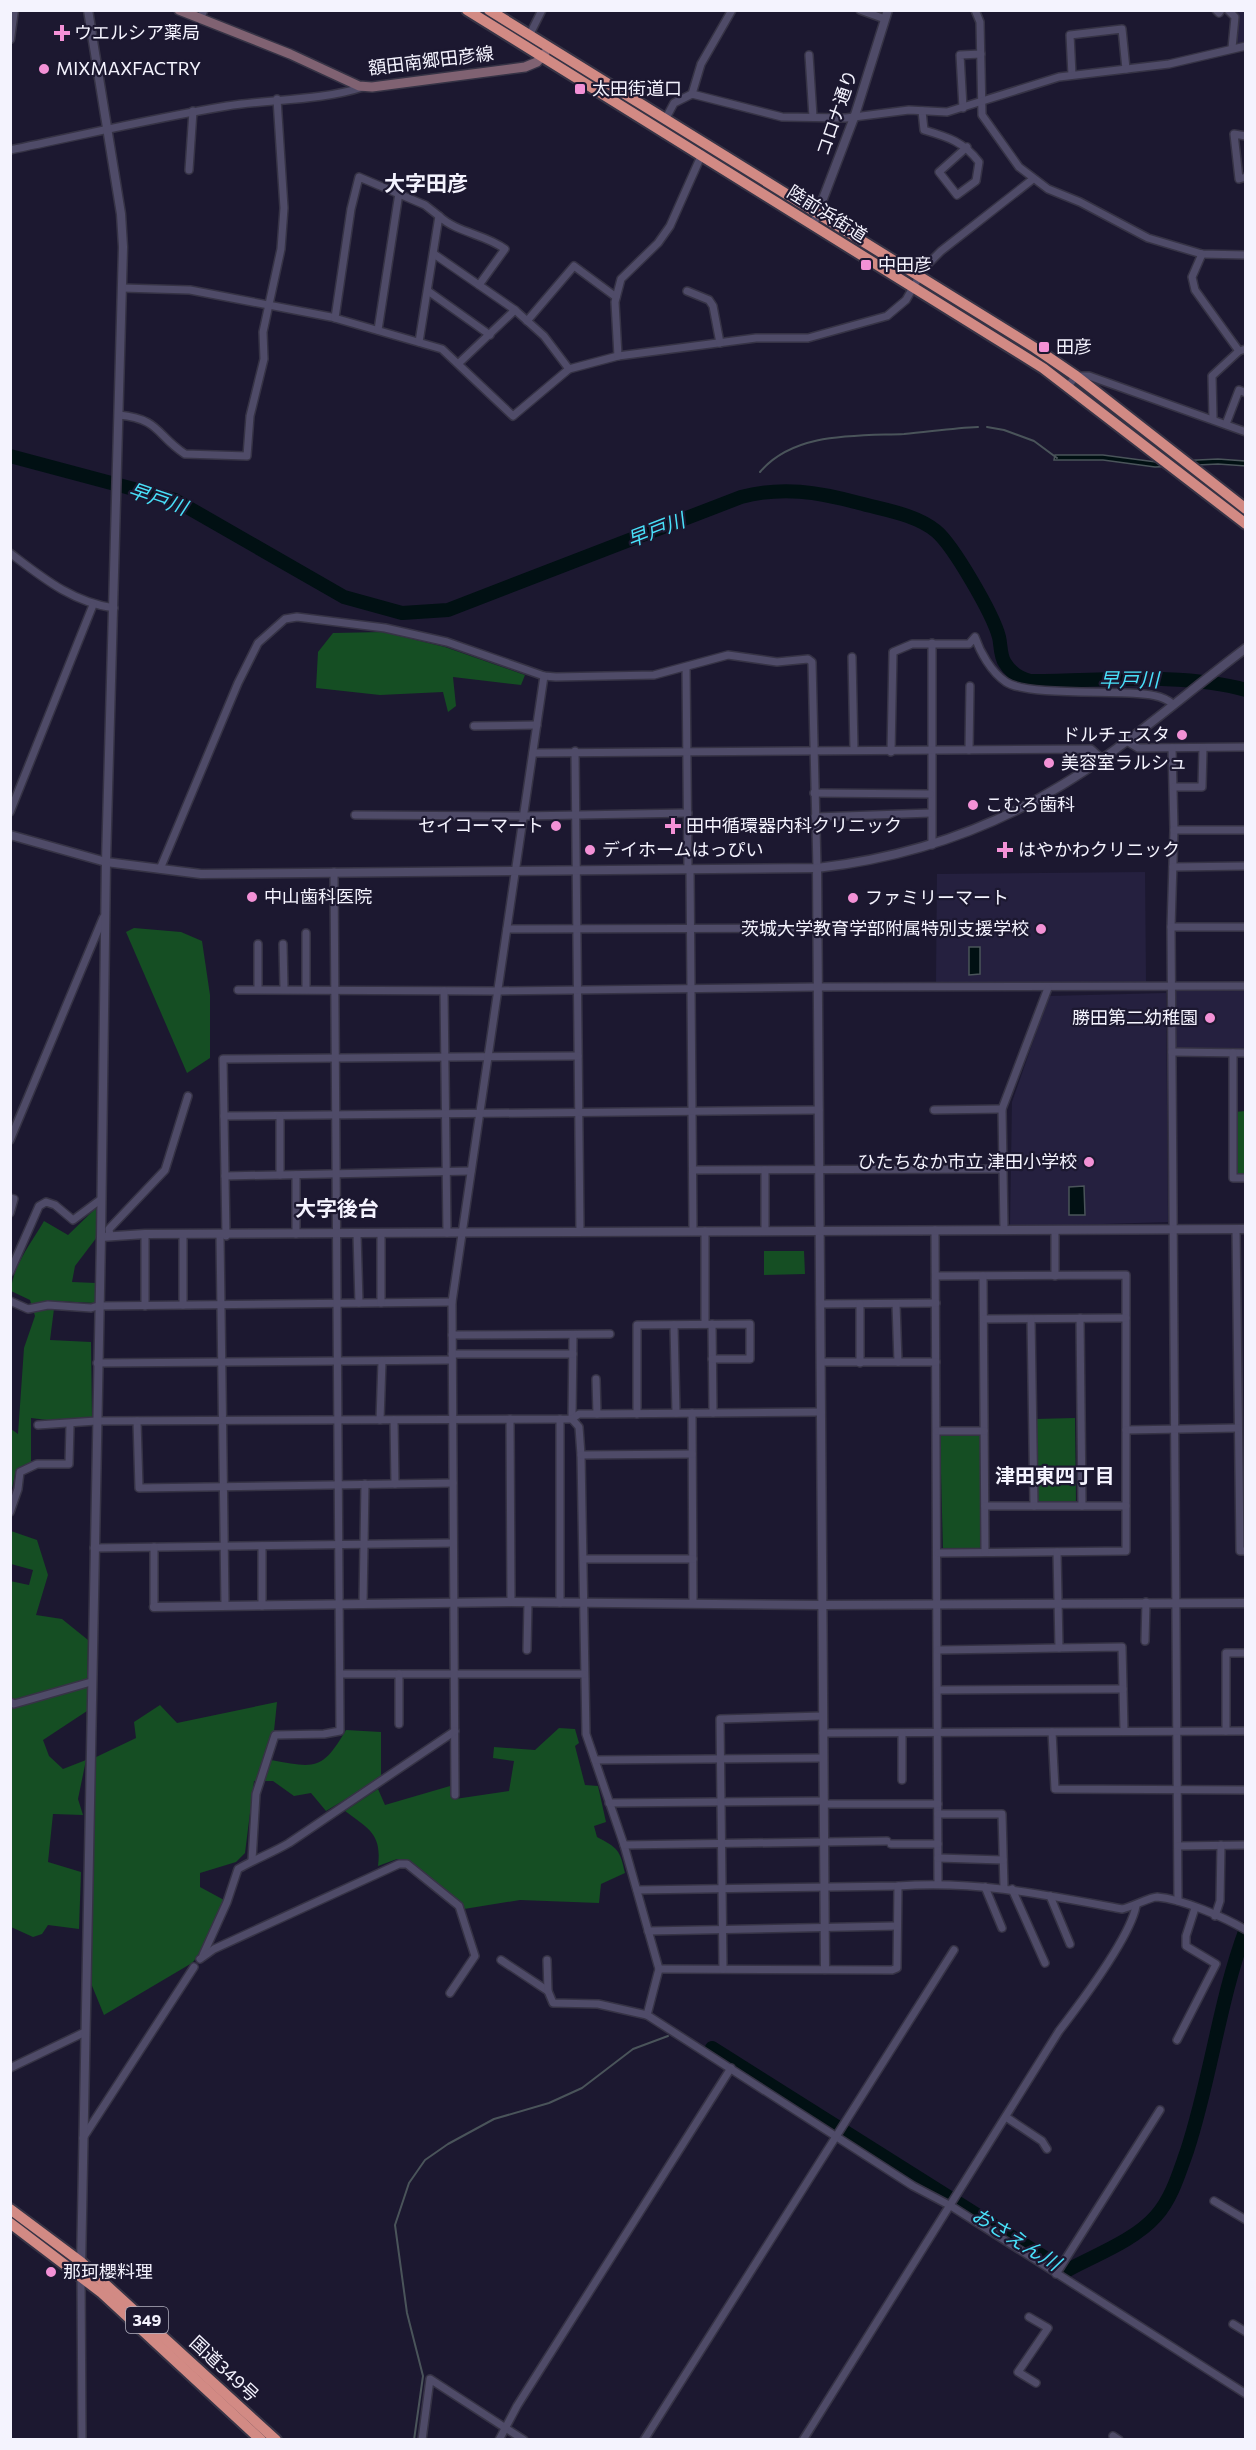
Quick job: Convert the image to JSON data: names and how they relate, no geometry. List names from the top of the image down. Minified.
{"streets":{"highway":["陸前浜街道","349","国道349号"],"main road":["額田南郷田彦線"],"street":["コロナ通り"]},"crossings":[["額田南郷田彦線","陸前浜街道"],["コロナ通り","陸前浜街道"]],"districts":["大字田彦","大字後台","津田東四丁目"],"water":["早戸川","おさえん川"],"places":{"health":["ウエルシア薬局","田中循環器内科クリニック","はやかわクリニック"],"other":["MIXMAXFACTRY","ドルチェスタ","美容室ラルシュ","こむろ歯科","セイコーマート","デイホームはっぴい","中山歯科医院","ファミリーマート","茨城大学教育学部附属特別支援学校","勝田第二幼稚園","ひたちなか市立 津田小学校","那珂櫻料理"],"transit":["太田街道口","中田彦","田彦"]}}
